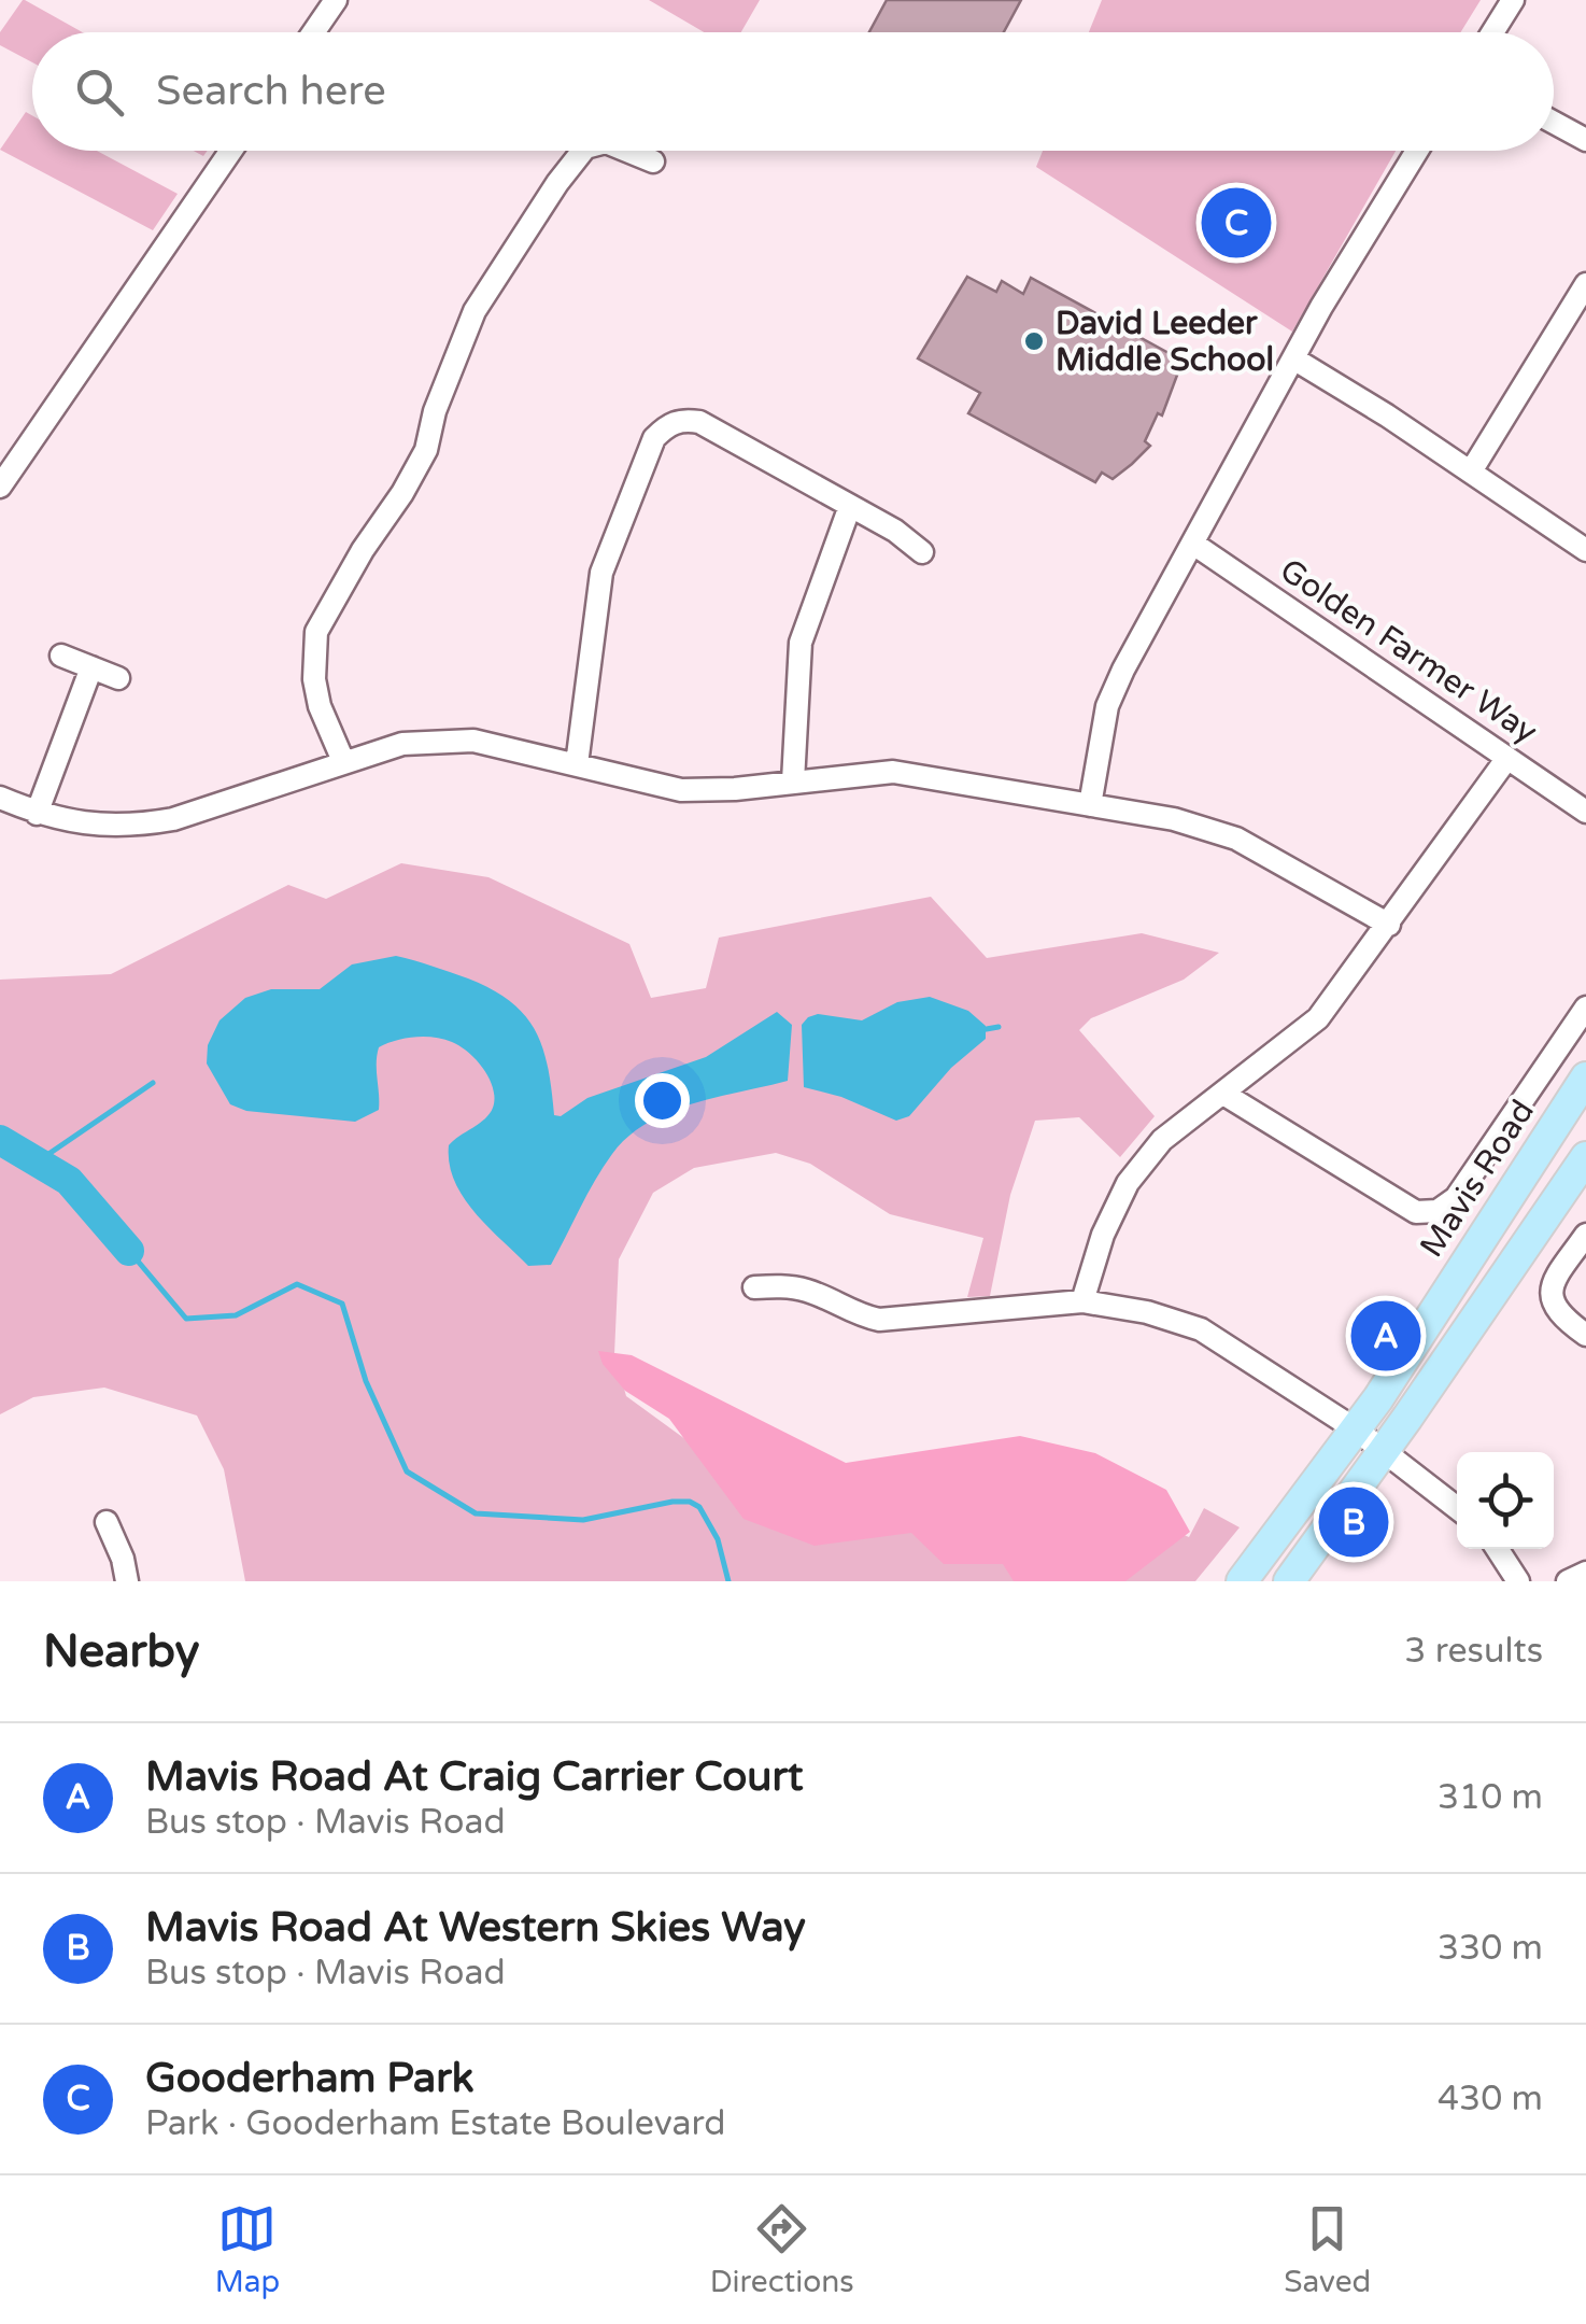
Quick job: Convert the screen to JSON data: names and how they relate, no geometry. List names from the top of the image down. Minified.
{"streets":{"main road":["Mavis Road"],"street":["Golden Farmer Way"]},"places":["David Leeder Middle School"],"page":{"search":"Search here","pins":["C","A","B"],"heading":["Nearby","3 results"],"list":[{"mark":"A","name":"Mavis Road At Craig Carrier Court","note":"Bus stop · Mavis Road","value":"310 m"},{"mark":"B","name":"Mavis Road At Western Skies Way","note":"Bus stop · Mavis Road","value":"330 m"},{"mark":"C","name":"Gooderham Park","note":"Park · Gooderham Estate Boulevard","value":"430 m"}],"nav":["Map","Directions","Saved"]}}
